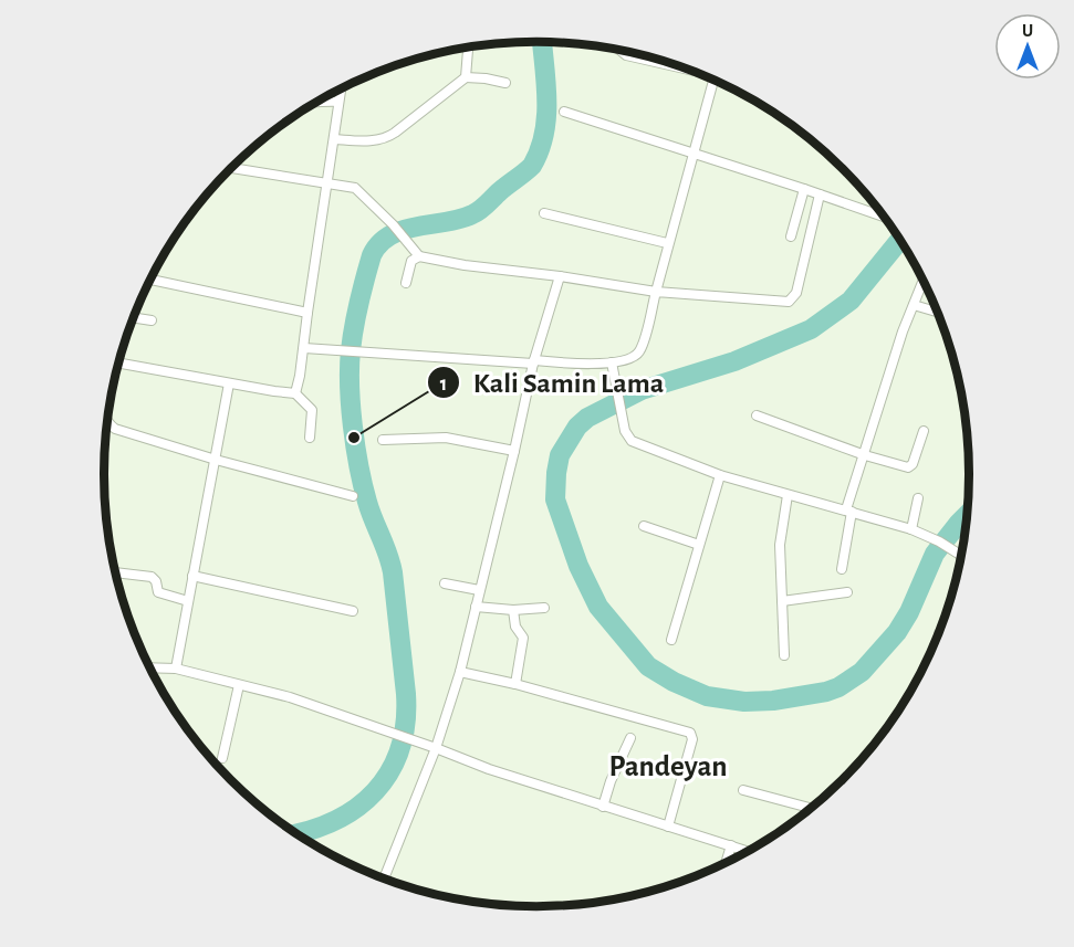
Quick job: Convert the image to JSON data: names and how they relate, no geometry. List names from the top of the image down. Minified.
{"districts":["Pandeyan"],"places":["Kali Samin Lama"],"north":"top"}
